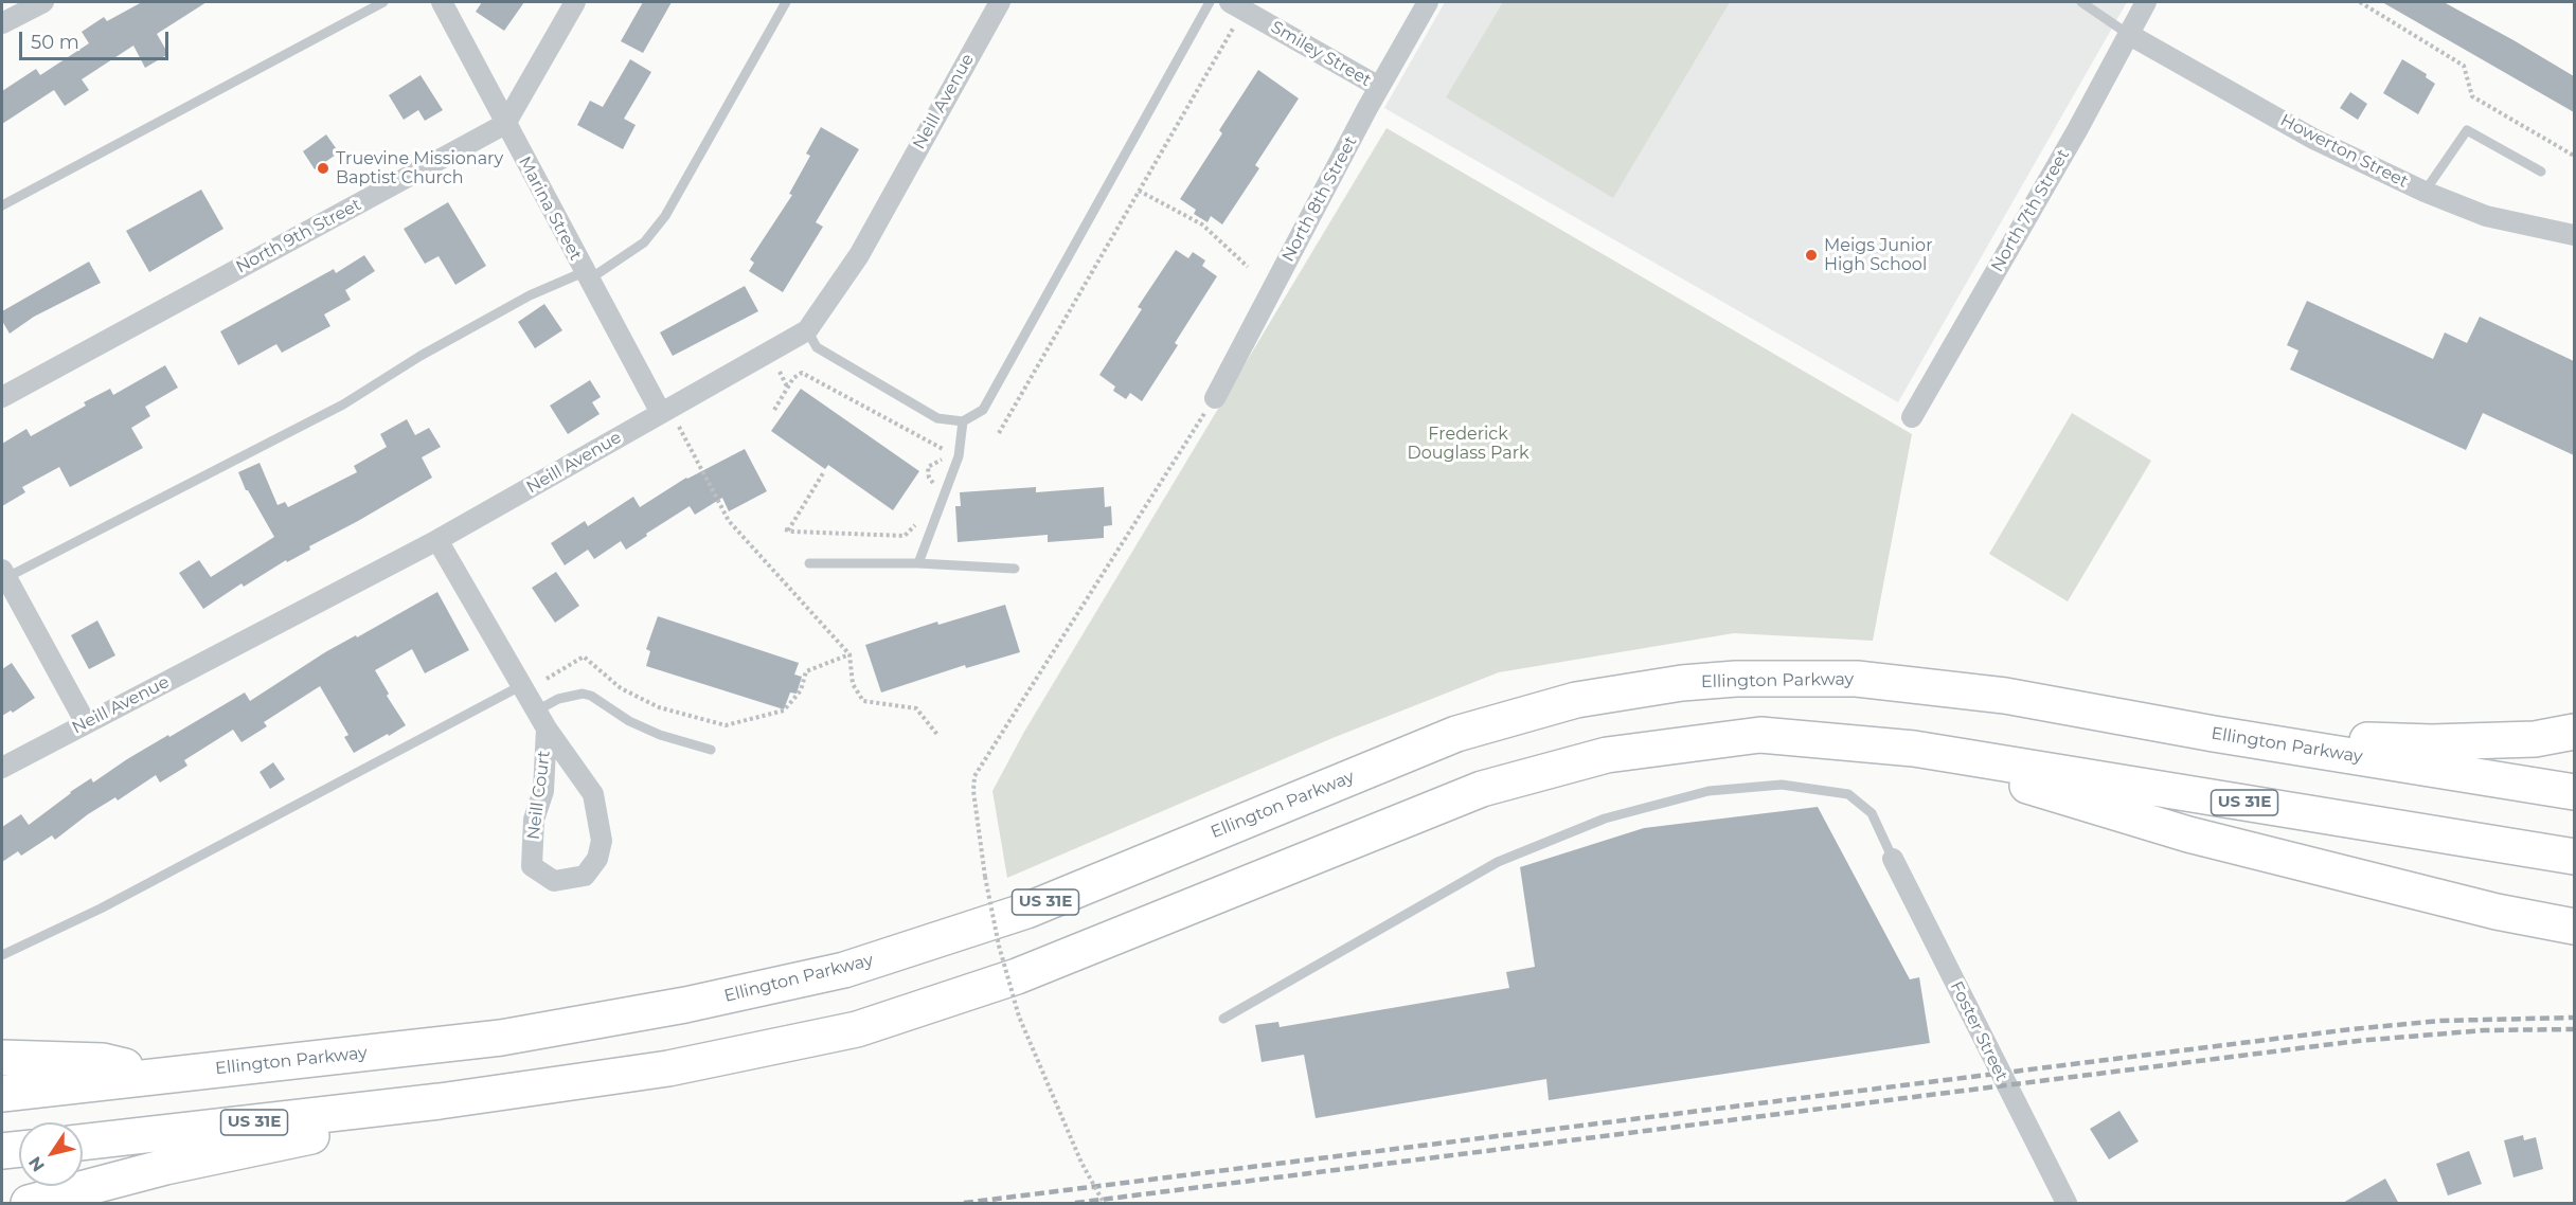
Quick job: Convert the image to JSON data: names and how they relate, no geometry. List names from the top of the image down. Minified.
{"streets":{"highway":["Ellington Parkway","US 31E"],"street":["Smiley Street","Neill Avenue","Howerton Street","North 8th Street","Marina Street","North 7th Street","North 9th Street","Neill Court","Foster Street"]},"crossings":[["Smiley Street","North 8th Street"],["Neill Avenue","Marina Street"],["Neill Avenue","Neill Court"],["Howerton Street","North 7th Street"],["Marina Street","North 9th Street"]],"parks":["Frederick Douglass Park"],"places":["Truevine Missionary Baptist Church","Meigs Junior High School"],"scale_bar":"50 m","north":"bottom left"}
